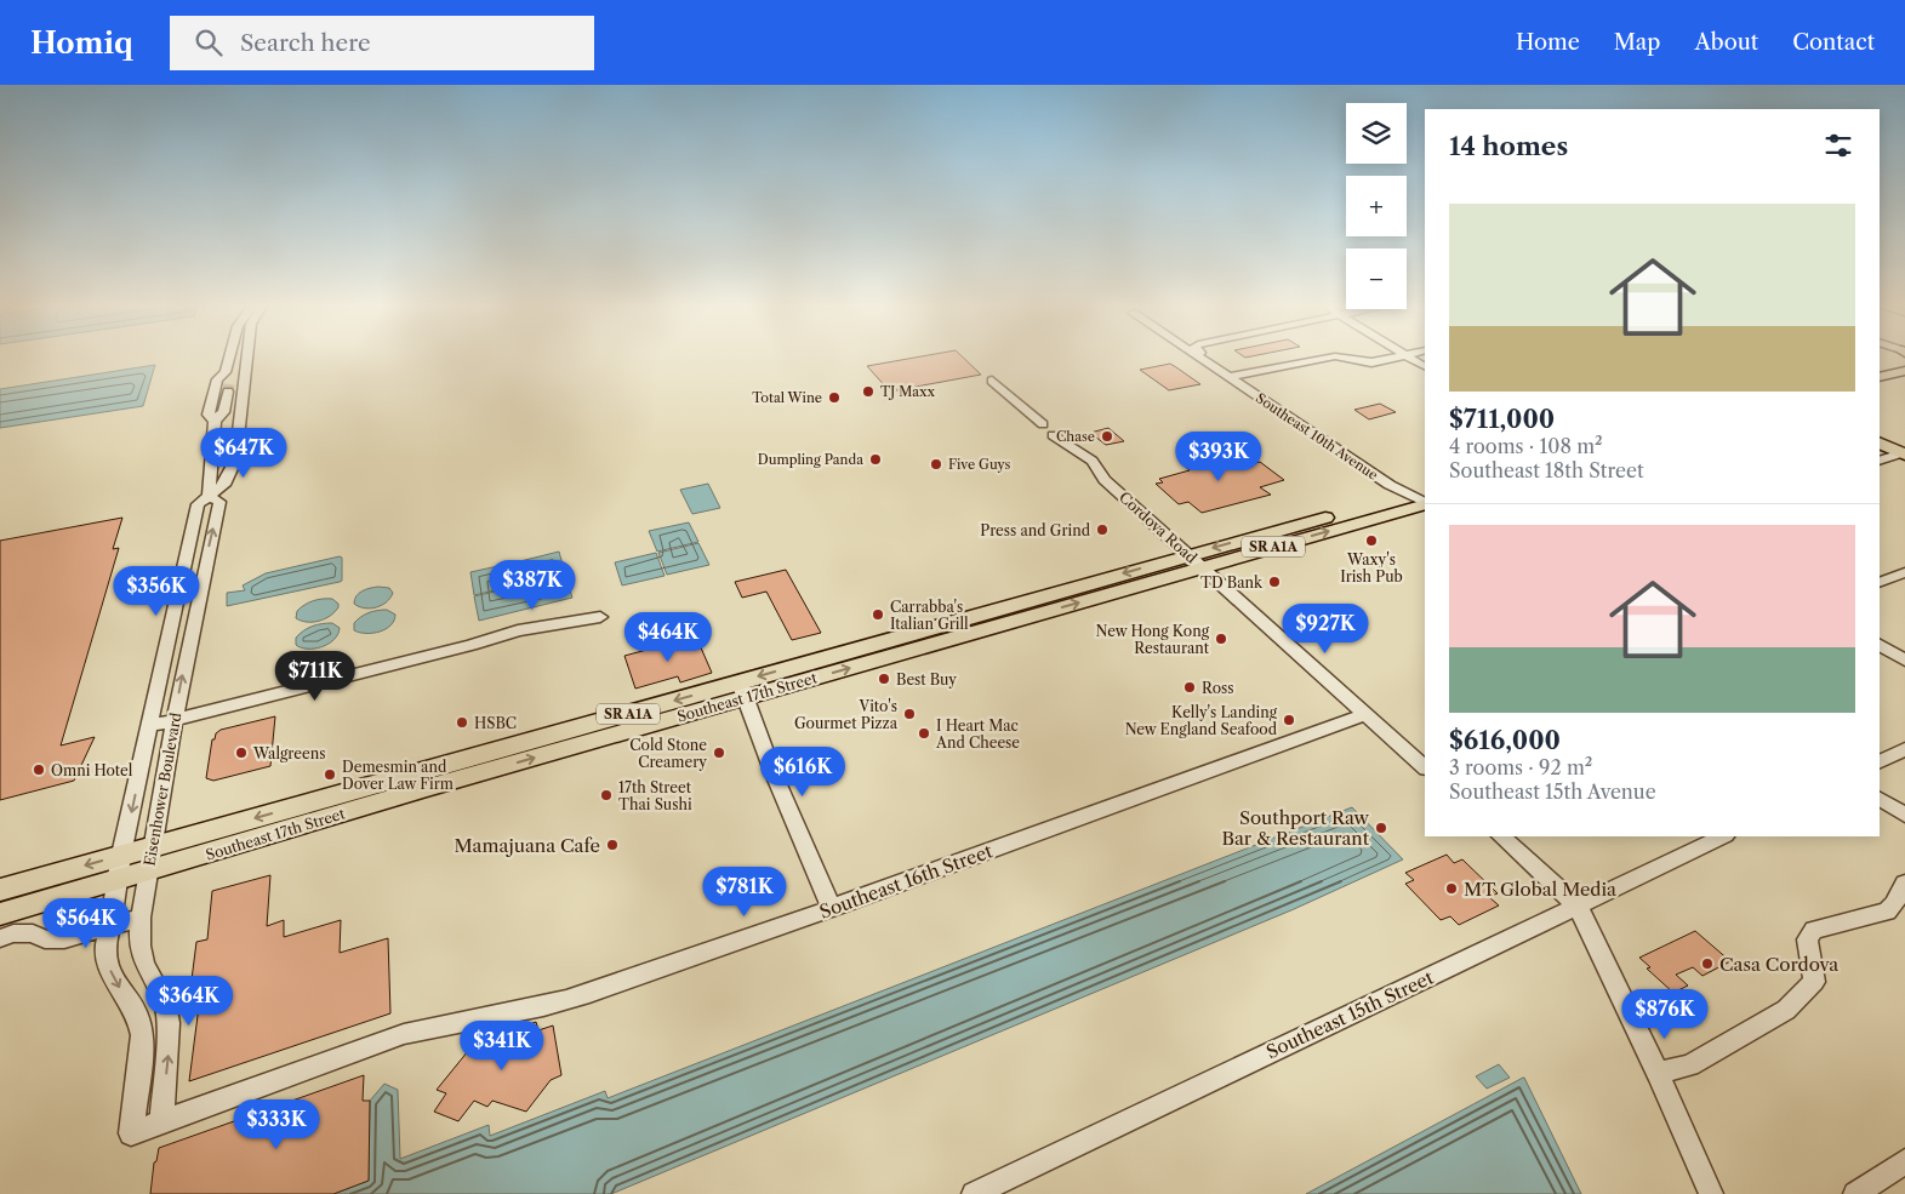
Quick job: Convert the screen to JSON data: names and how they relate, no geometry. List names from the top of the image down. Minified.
{"streets":{"main road":["SR A1A","Southeast 17th Street"],"street":["Southeast 10th Avenue","Cordova Road","Eisenhower Boulevard","Southeast 16th Street","Southeast 15th Street"]},"crossings":[["Southeast 10th Avenue","Southeast 17th Street"],["Cordova Road","Southeast 17th Street"],["Cordova Road","Southeast 16th Street"],["Southeast 17th Street","Eisenhower Boulevard"],["Eisenhower Boulevard","Southeast 16th Street"]],"places":["TJ Maxx","Total Wine","Chase","Dumpling Panda","Five Guys","Press and Grind","Waxy's Irish Pub","TD Bank","Carrabba's Italian Grill","New Hong Kong Restaurant","Best Buy","Ross","Vito's Gourmet Pizza","Kelly's Landing New England Seafood","HSBC","I Heart Mac And Cheese","Walgreens","Cold Stone Creamery","Omni Hotel","Demesmin and Dover Law Firm","17th Street Thai Sushi","Southport Raw Bar & Restaurant","Mamajuana Cafe","MT Global Media","Casa Cordova"],"page":{"header":"Homiq","search":"Search here","nav":["Home","Map","About","Contact"],"map_buttons":["+","−"],"heading":"14 homes","list":[{"name":"$711,000","note":"4 rooms · 108 m² · Southeast 18th Street"},{"name":"$616,000","note":"3 rooms · 92 m² · Southeast 15th Avenue"}],"price":["$647K","$393K","$387K","$356K","$927K","$464K","$711K","$616K","$781K","$564K","$364K","$876K","$341K","$333K"]}}
